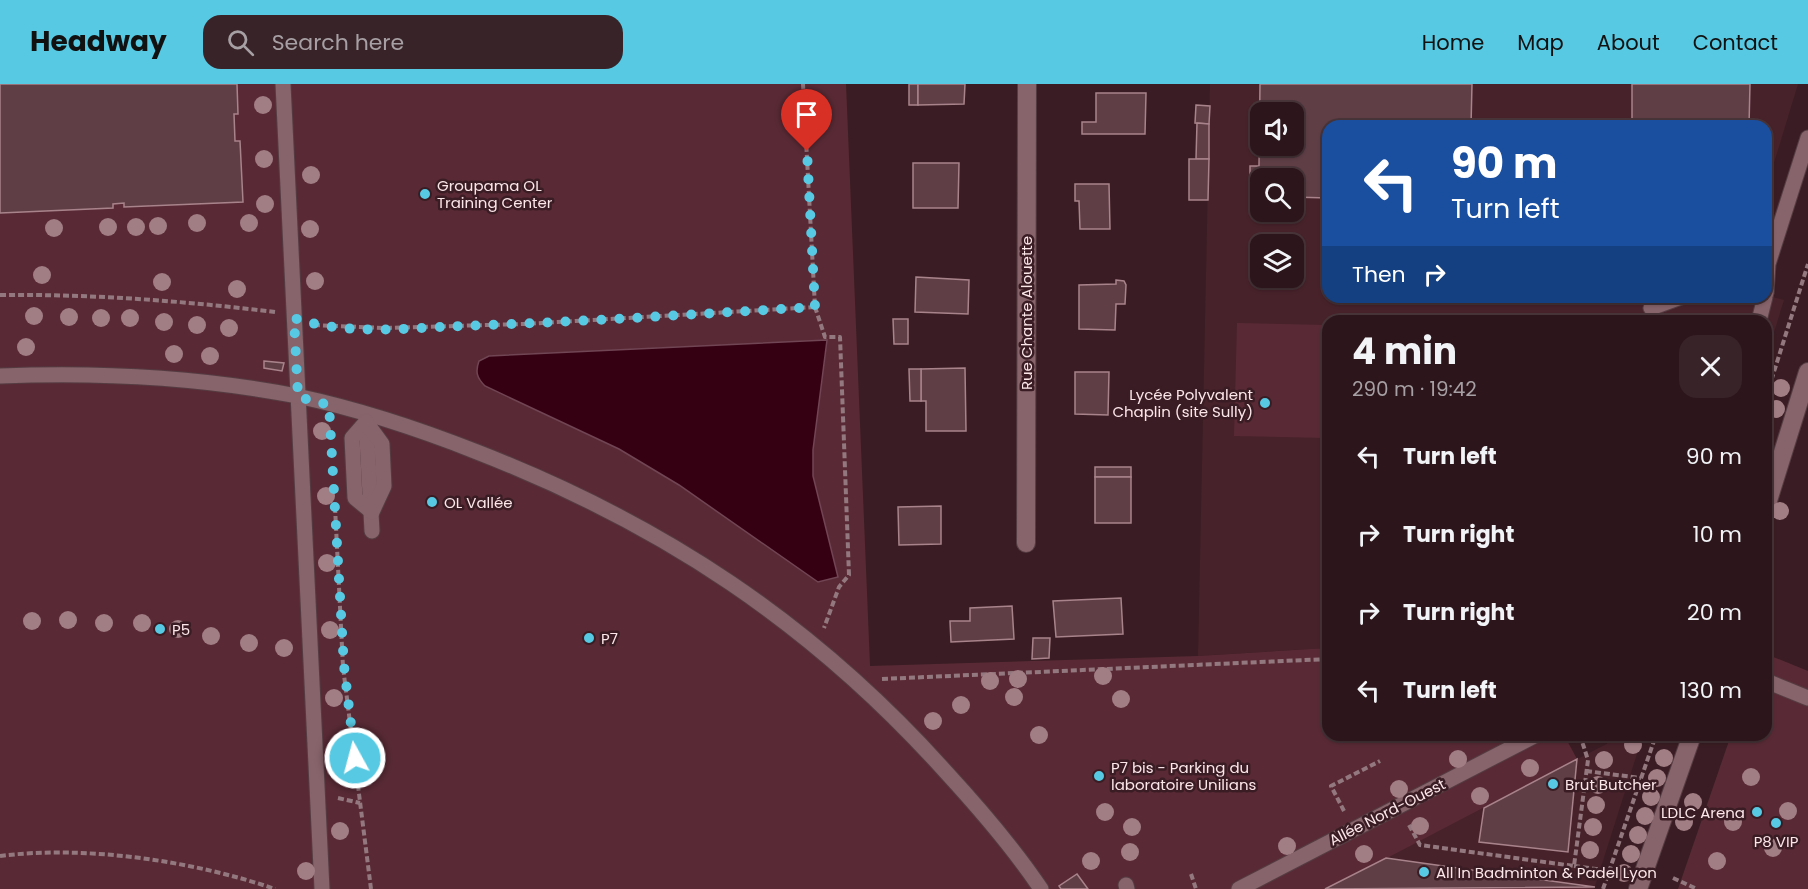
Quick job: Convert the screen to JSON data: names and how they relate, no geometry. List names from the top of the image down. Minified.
{"streets":{"street":["Rue Chante Alouette"],"lane":["Allée Nord-Ouest"]},"places":["Groupama OL Training Center","Lycée Polyvalent Chaplin (site Sully)","OL Vallée","P5","P7","P7 bis - Parking du laboratoire Unilians","Brut Butcher","LDLC Arena","P8 VIP","All In Badminton & Padel Lyon"],"page":{"header":"Headway","search":"Search here","nav":["Home","Map","About","Contact"],"turn":["90 m","Turn left"],"then":"Then","heading":["4 min","290 m · 19:42"],"list":[{"name":"Turn left","value":"90 m"},{"name":"Turn right","value":"10 m"},{"name":"Turn right","value":"20 m"},{"name":"Turn left","value":"130 m"}]}}
